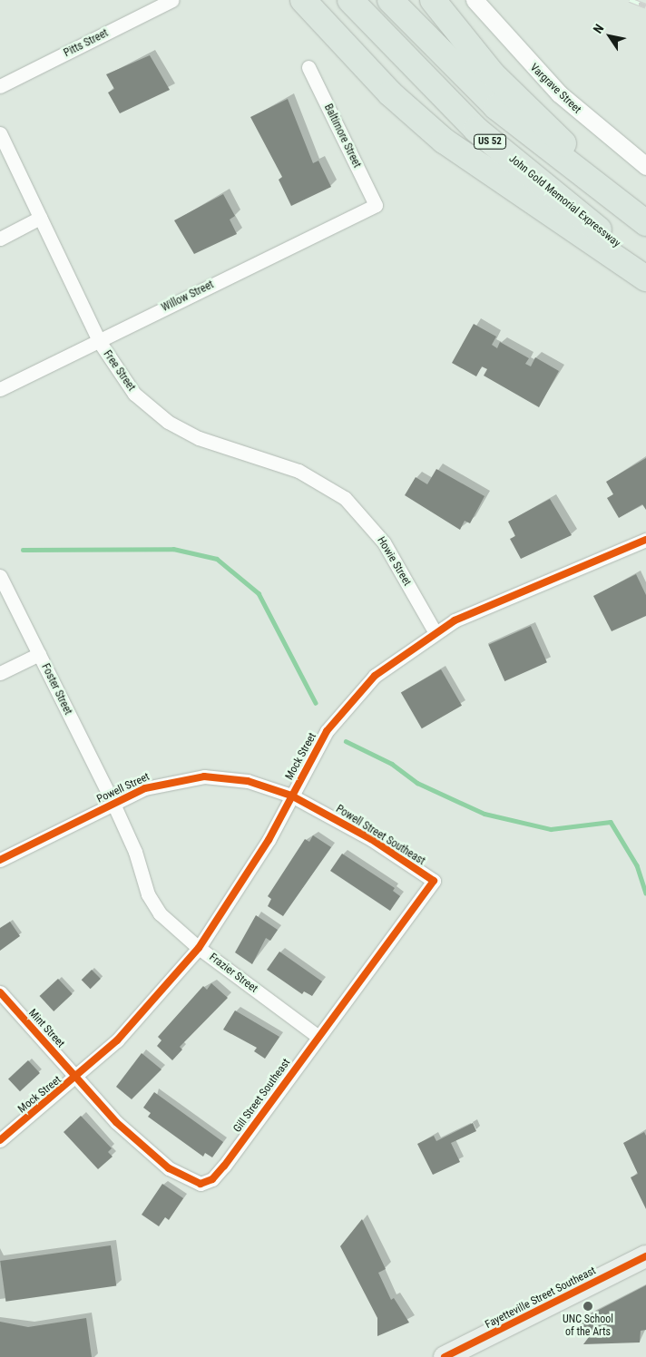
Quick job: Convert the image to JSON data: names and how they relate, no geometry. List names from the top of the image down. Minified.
{"streets":{"highway":["US 52","John Gold Memorial Expressway"],"main road":["Fayetteville Street Southeast"],"street":["Pitts Street","Vargrave Street","Baltimore Street","Willow Street","Free Street","Howie Street","Foster Street","Mock Street","Powell Street","Powell Street Southeast","Frazier Street","Mint Street","Gill Street Southeast"]},"crossings":[["Baltimore Street","Willow Street"],["Willow Street","Free Street"],["Free Street","Howie Street"],["Howie Street","Mock Street"],["Foster Street","Powell Street"],["Foster Street","Frazier Street"],["Mock Street","Powell Street"],["Mock Street","Powell Street Southeast"],["Mock Street","Frazier Street"],["Mock Street","Mint Street"],["Mock Street","Gill Street Southeast"],["Powell Street","Powell Street Southeast"],["Powell Street","Frazier Street"],["Powell Street Southeast","Gill Street Southeast"],["Frazier Street","Gill Street Southeast"],["Mint Street","Gill Street Southeast"]],"places":["UNC School of the Arts"],"north":"top left"}
